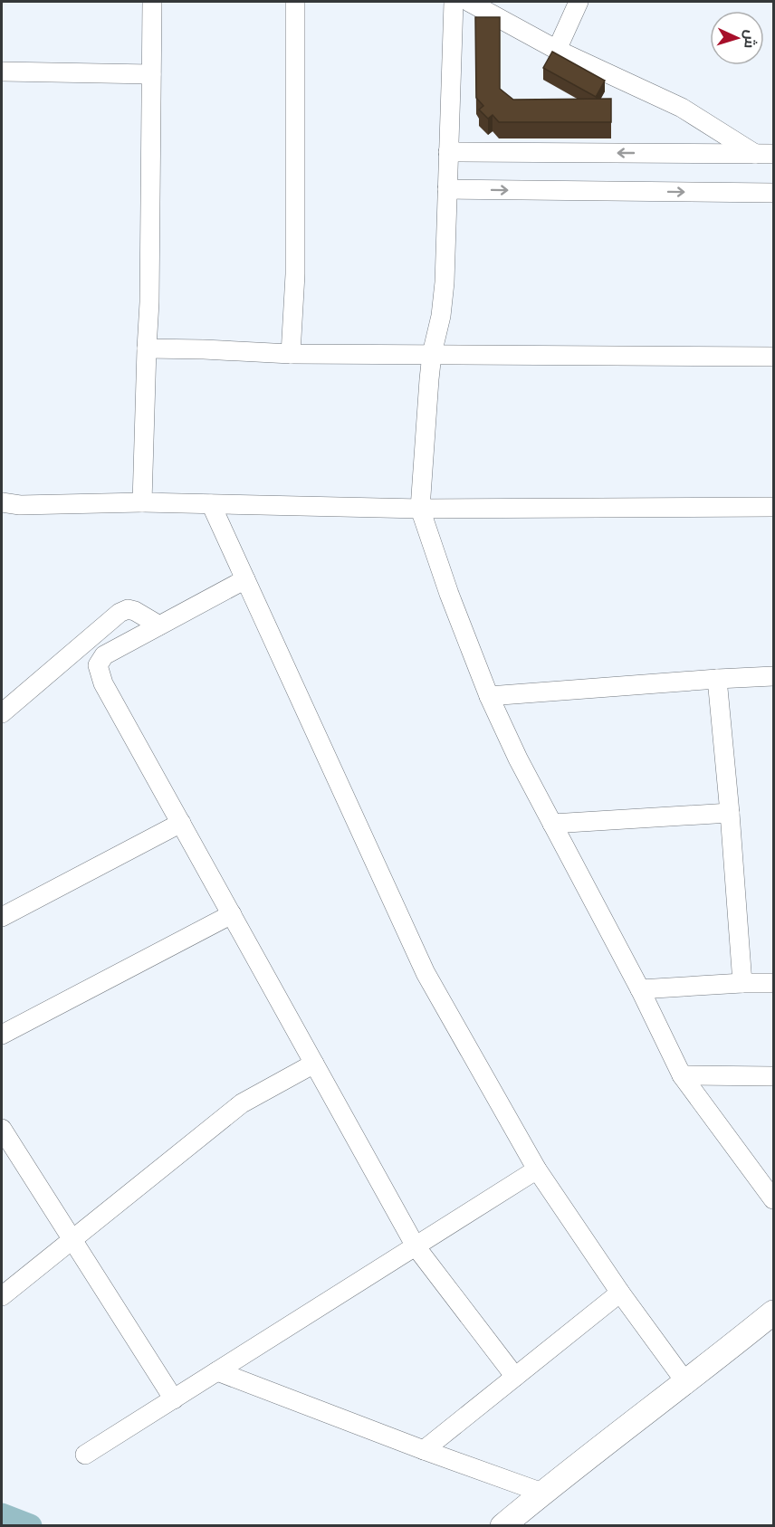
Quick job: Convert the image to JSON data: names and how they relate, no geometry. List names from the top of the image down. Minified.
{"north":"right"}
